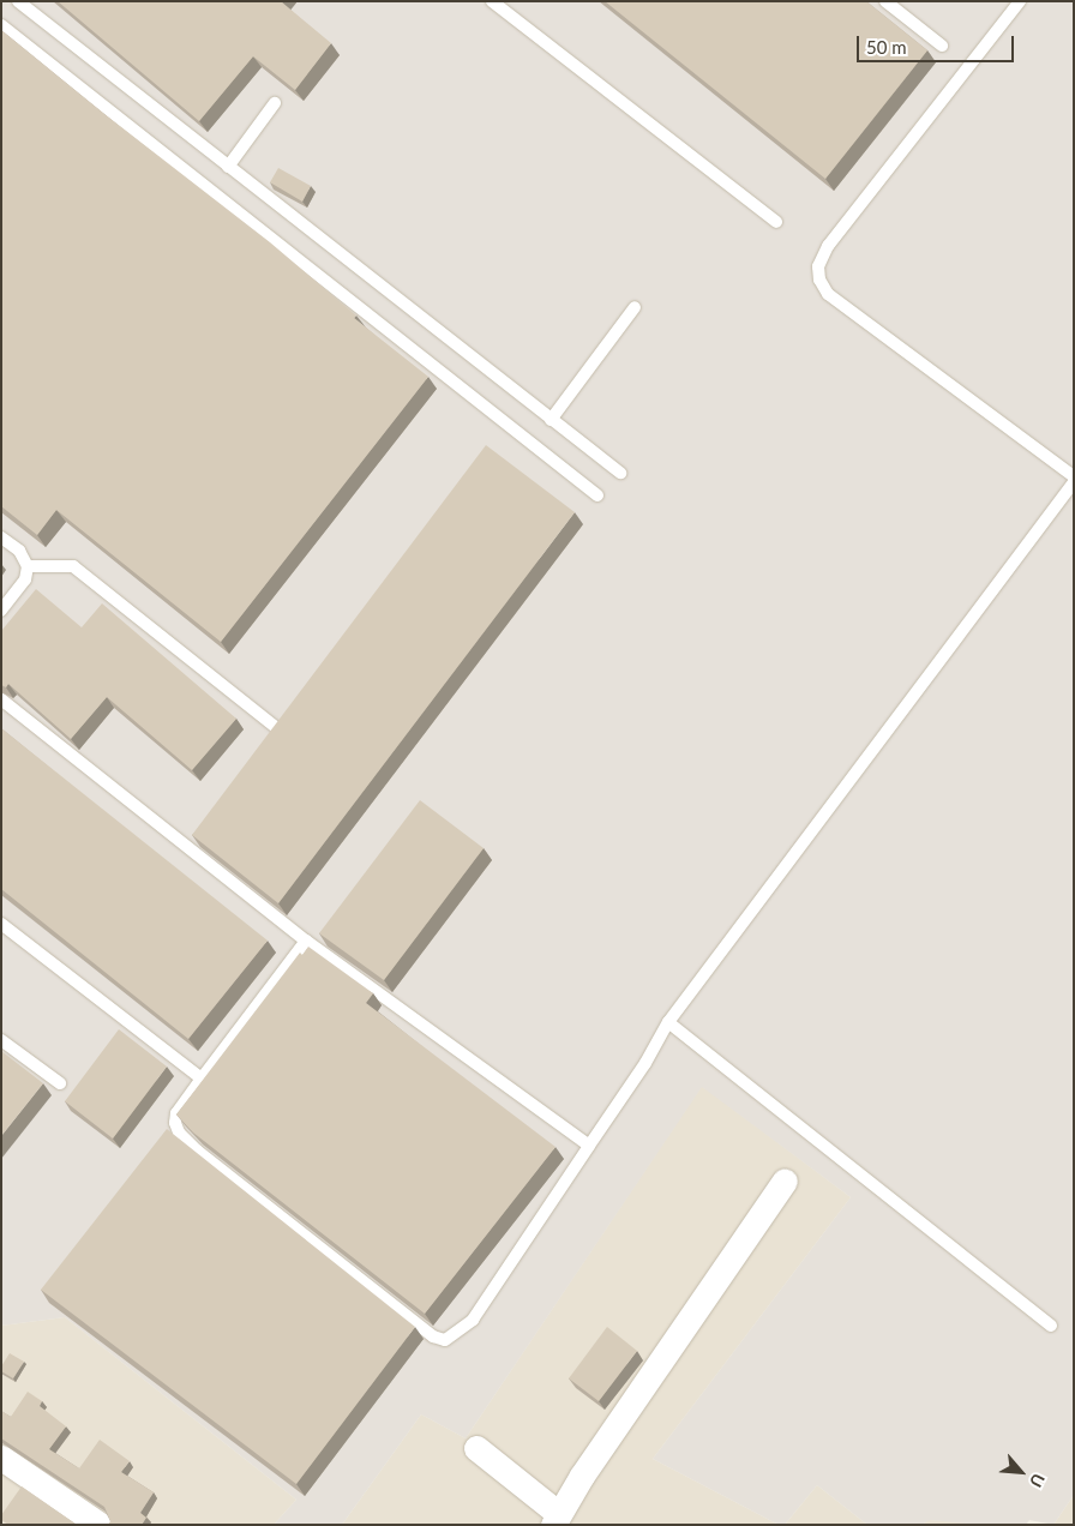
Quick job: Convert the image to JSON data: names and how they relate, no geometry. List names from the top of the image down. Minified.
{"scale_bar":"50 m","north":"bottom right"}
